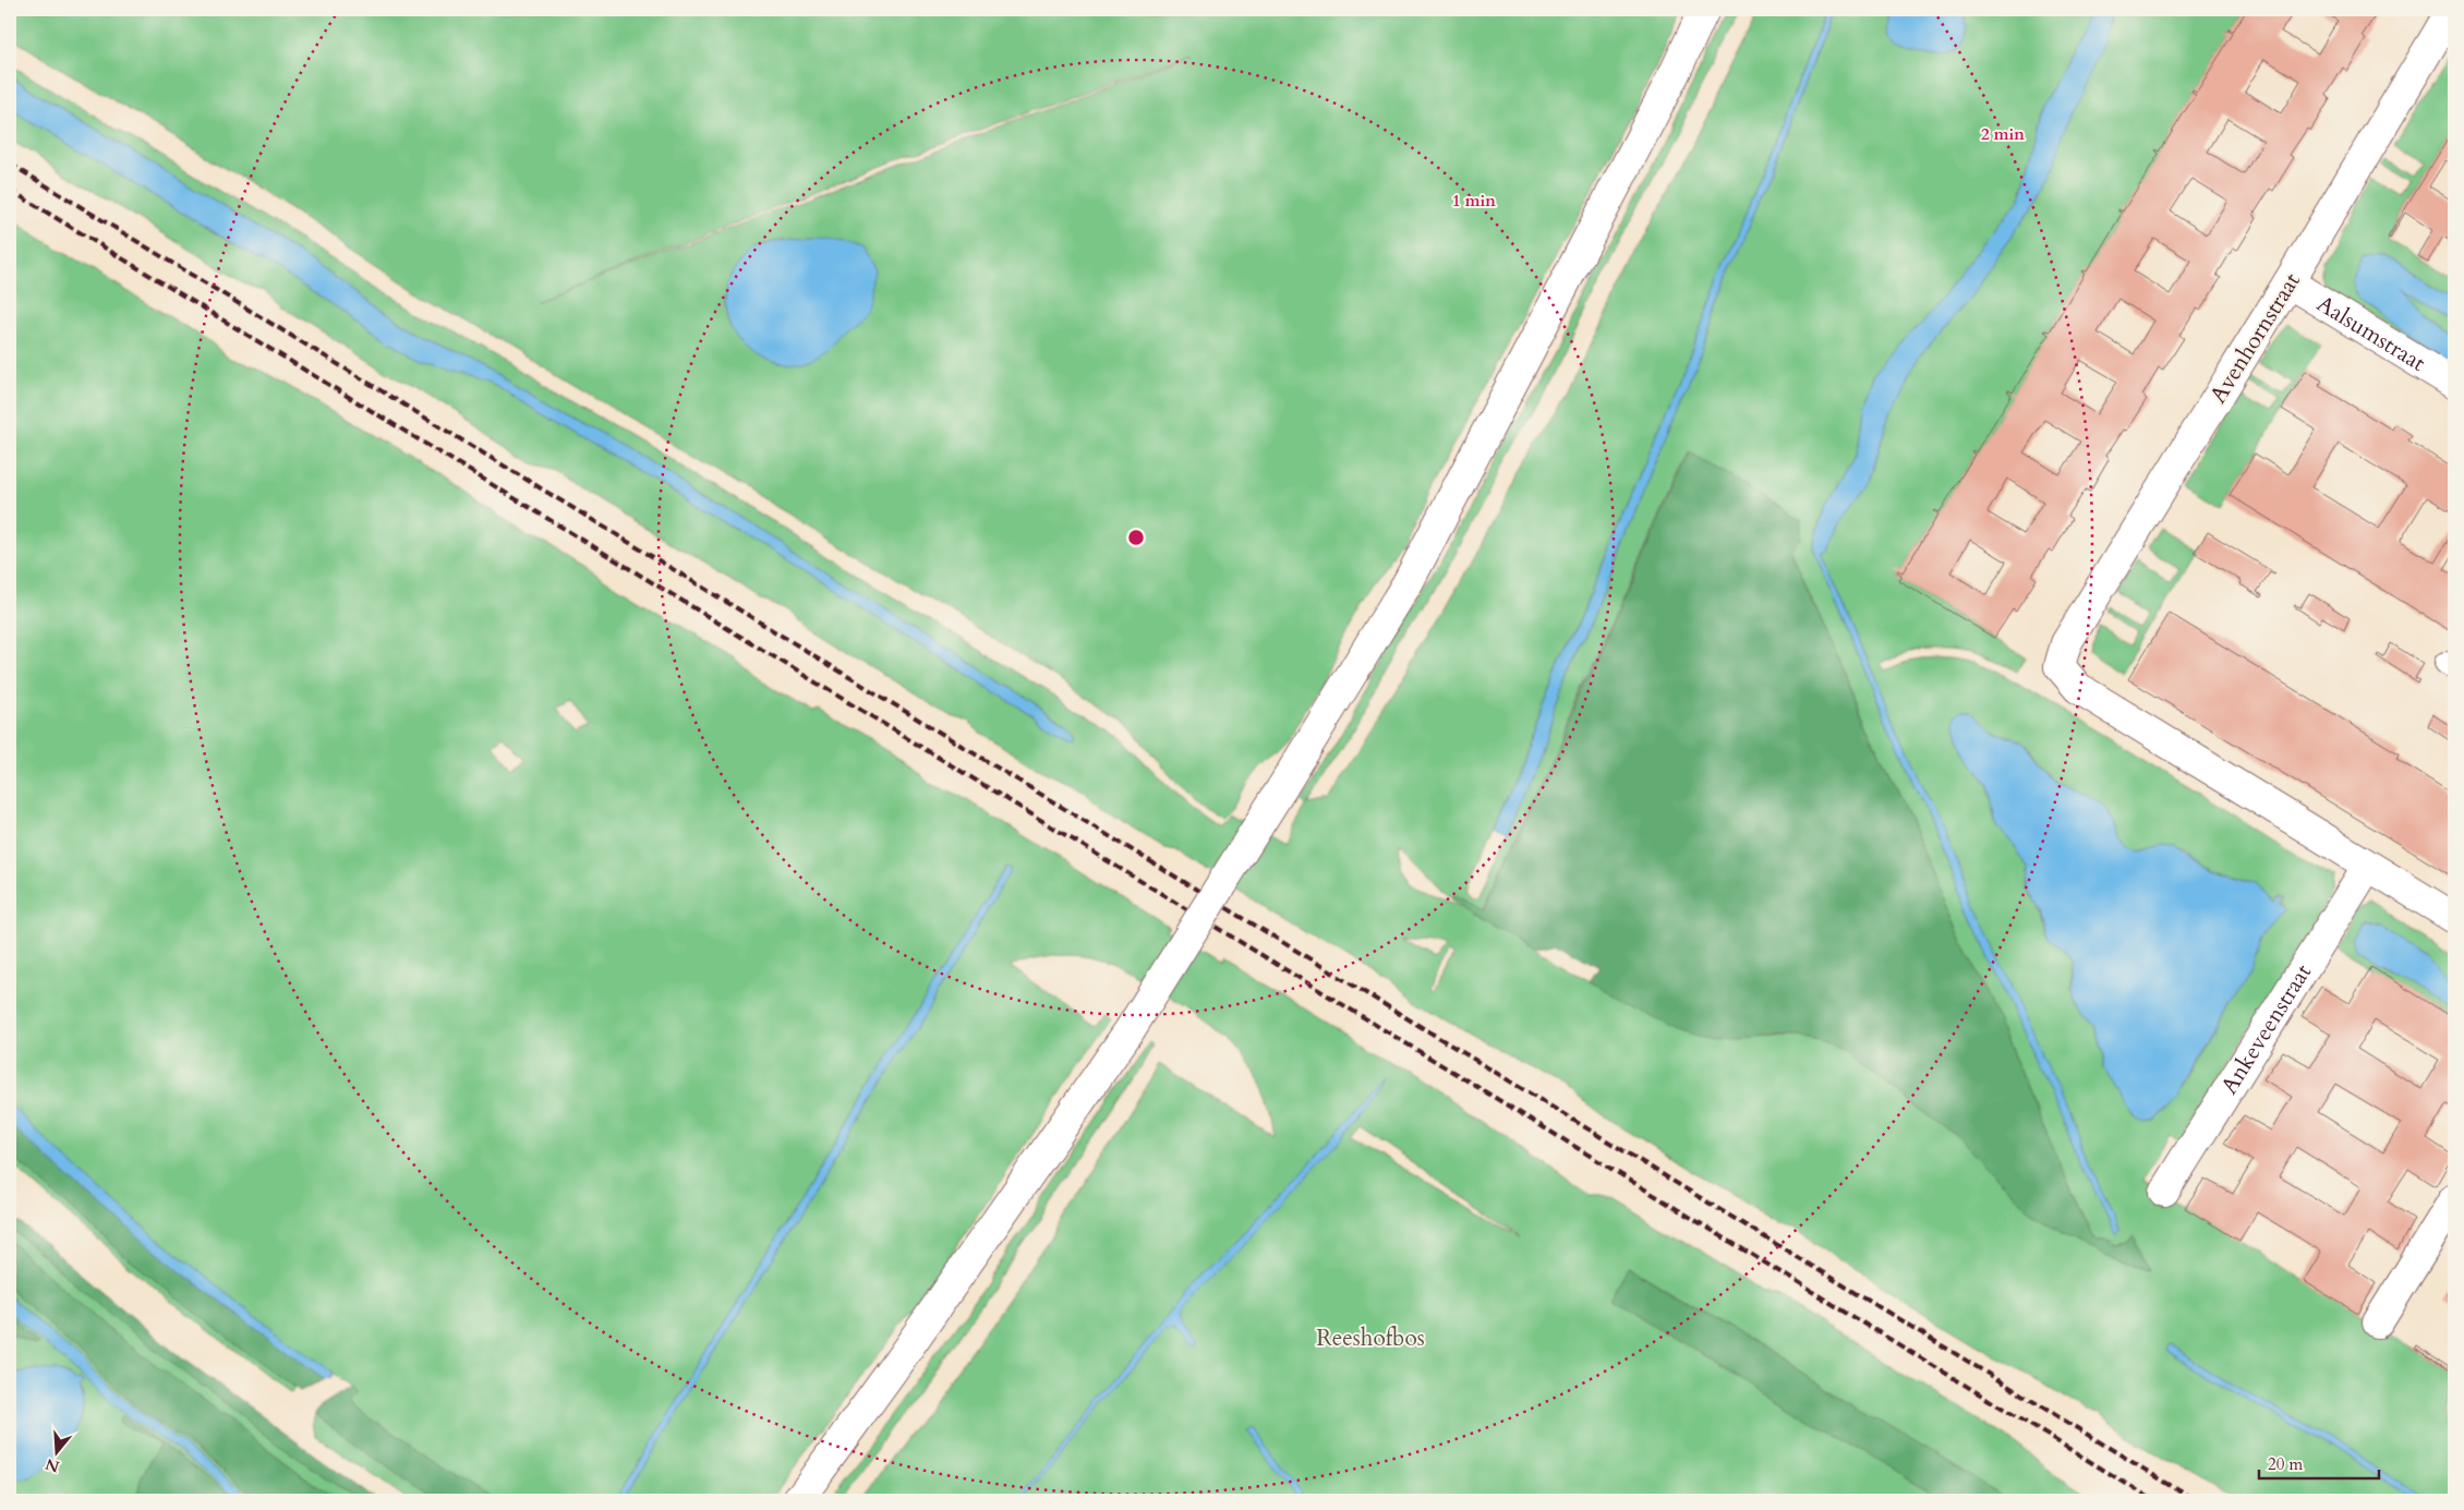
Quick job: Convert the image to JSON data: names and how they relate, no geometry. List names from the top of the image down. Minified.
{"streets":{"street":["Aalsumstraat","Avenhornstraat","Ankeveenstraat"]},"crossings":[["Aalsumstraat","Avenhornstraat"],["Avenhornstraat","Ankeveenstraat"]],"parks":["Reeshofbos"],"scale_bar":"20 m","north":"bottom","rings":["2 min","1 min"]}
